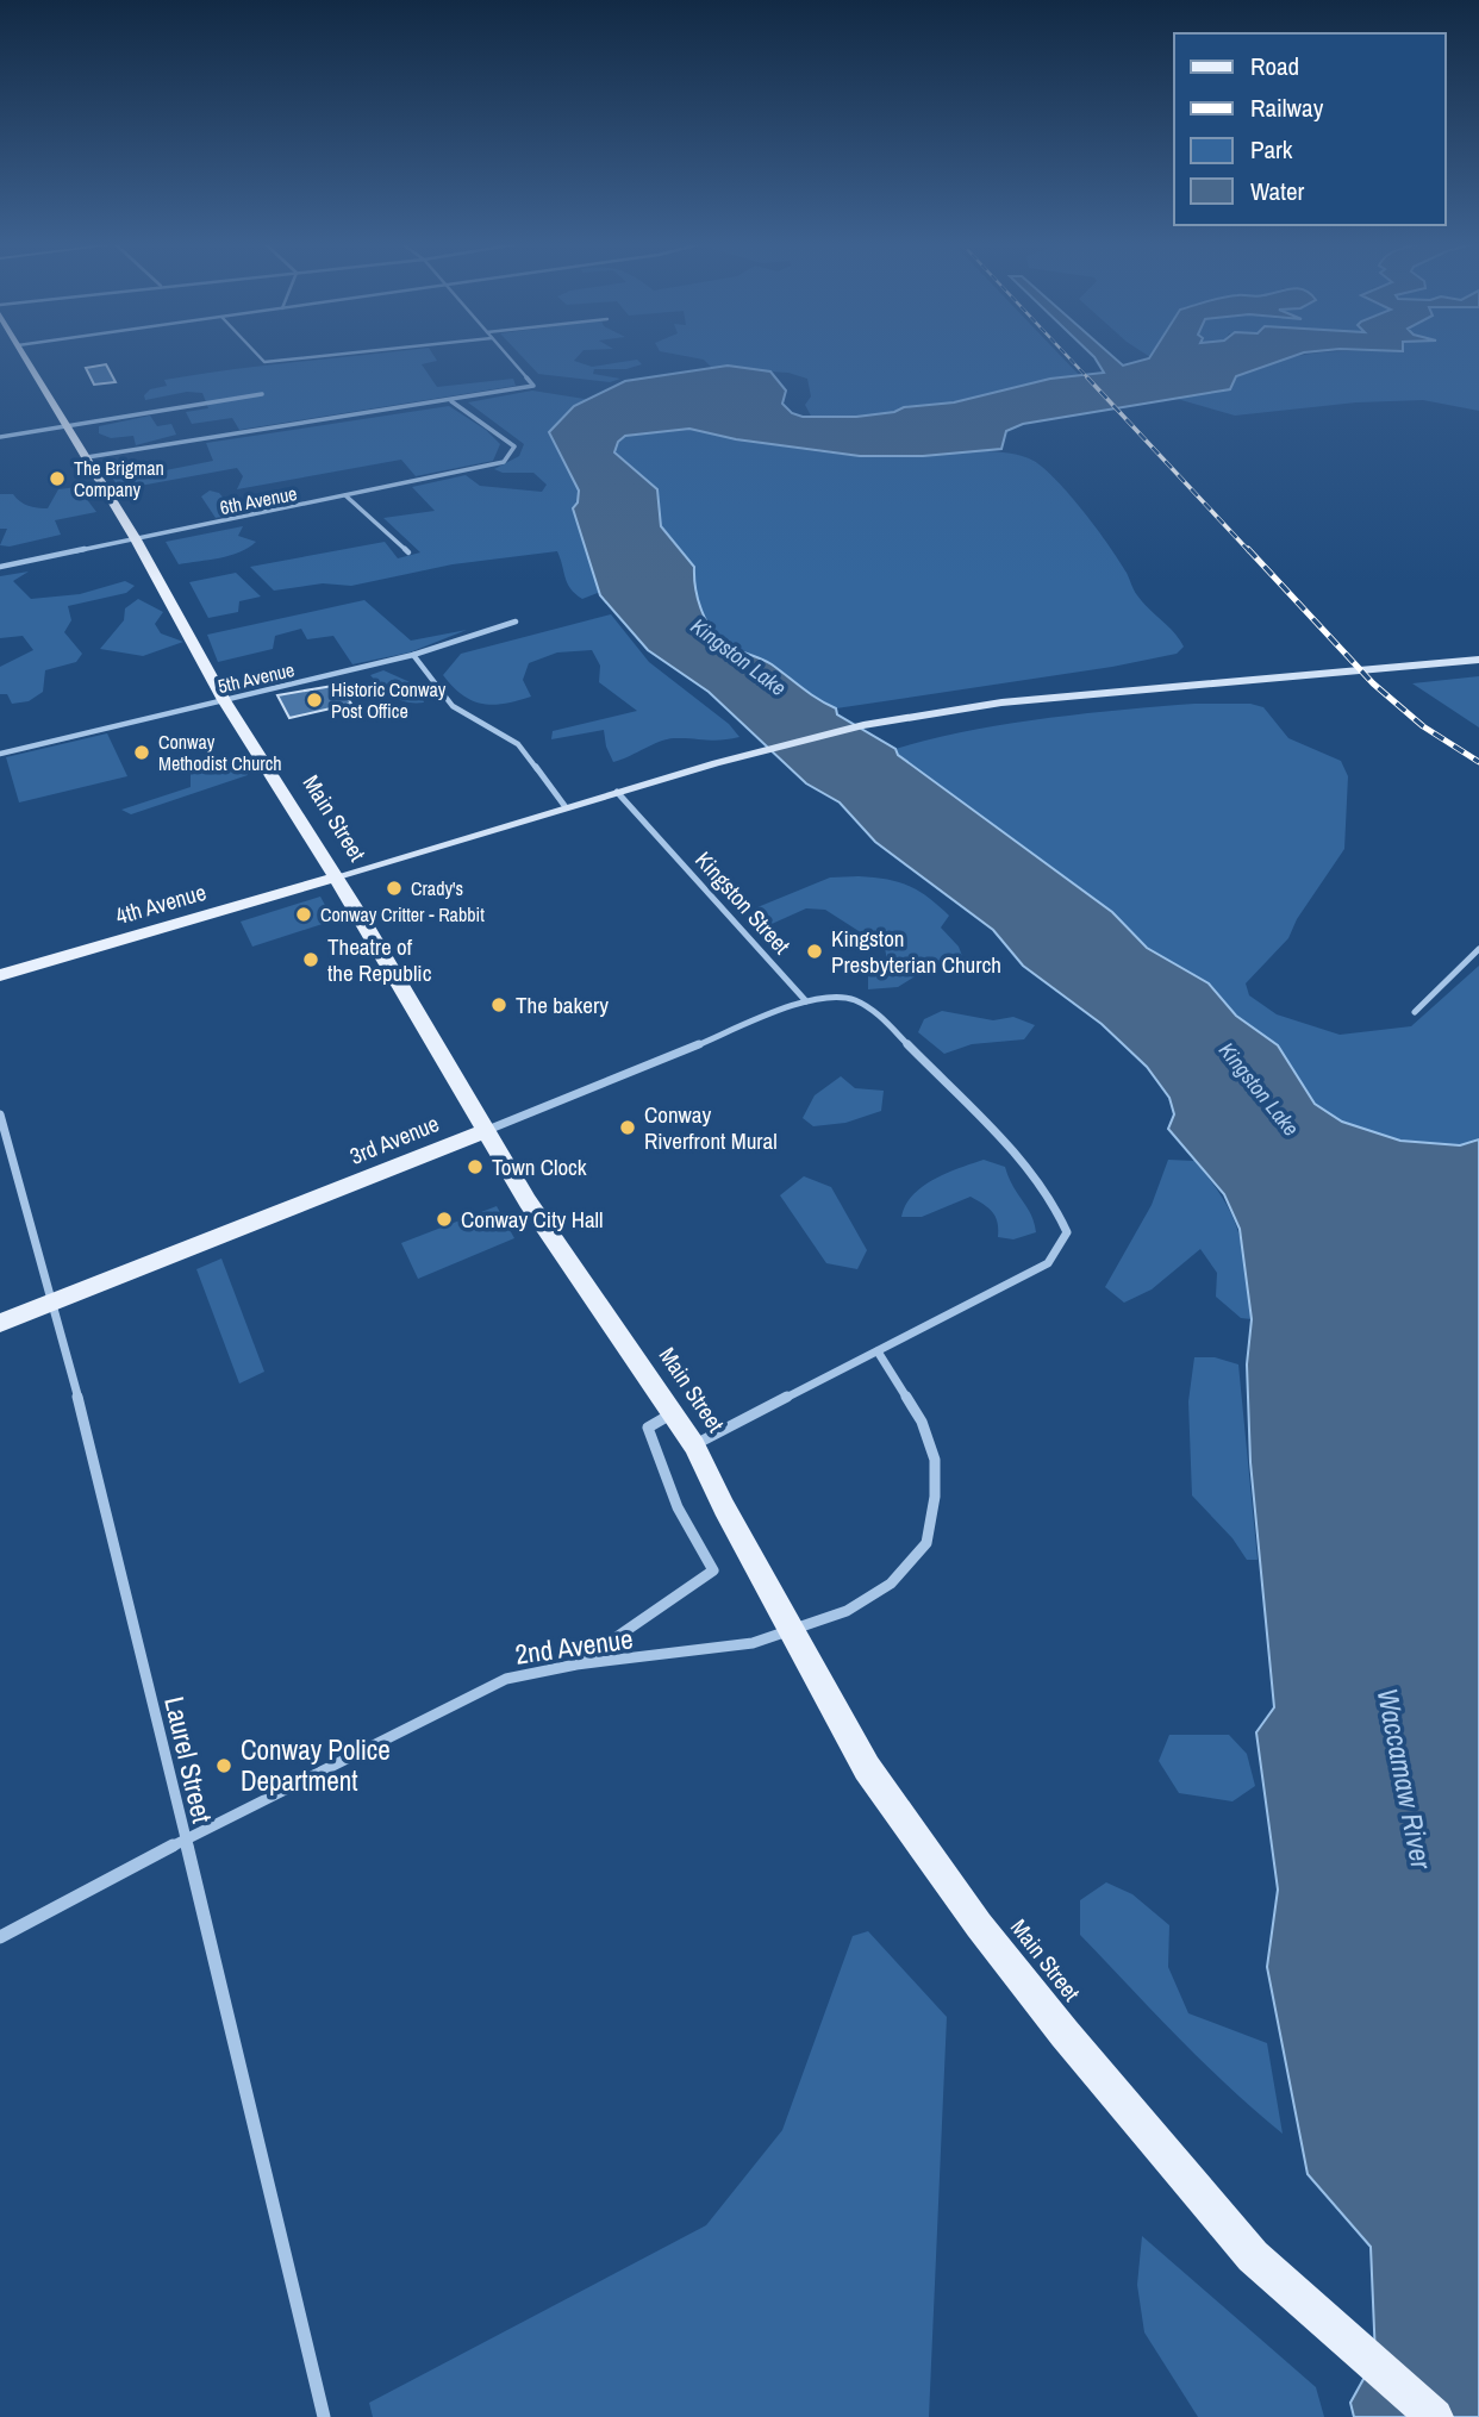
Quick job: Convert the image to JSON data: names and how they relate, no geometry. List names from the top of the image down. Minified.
{"streets":{"main road":["Main Street","4th Avenue","3rd Avenue"],"street":["6th Avenue","5th Avenue","Kingston Street","2nd Avenue","Laurel Street"]},"crossings":[["6th Avenue","Main Street"],["5th Avenue","Main Street"],["Main Street","4th Avenue"],["Main Street","3rd Avenue"],["Kingston Street","3rd Avenue"],["3rd Avenue","Laurel Street"],["2nd Avenue","Laurel Street"]],"water":["Kingston Lake","Waccamaw River"],"places":["The Brigman Company","Historic Conway Post Office","Conway Methodist Church","Crady's","Conway Critter - Rabbit","Kingston Presbyterian Church","Theatre of the Republic","The bakery","Conway Riverfront Mural","Town Clock","Conway City Hall","Conway Police Department"],"legend":["Road","Railway","Park","Water"]}
